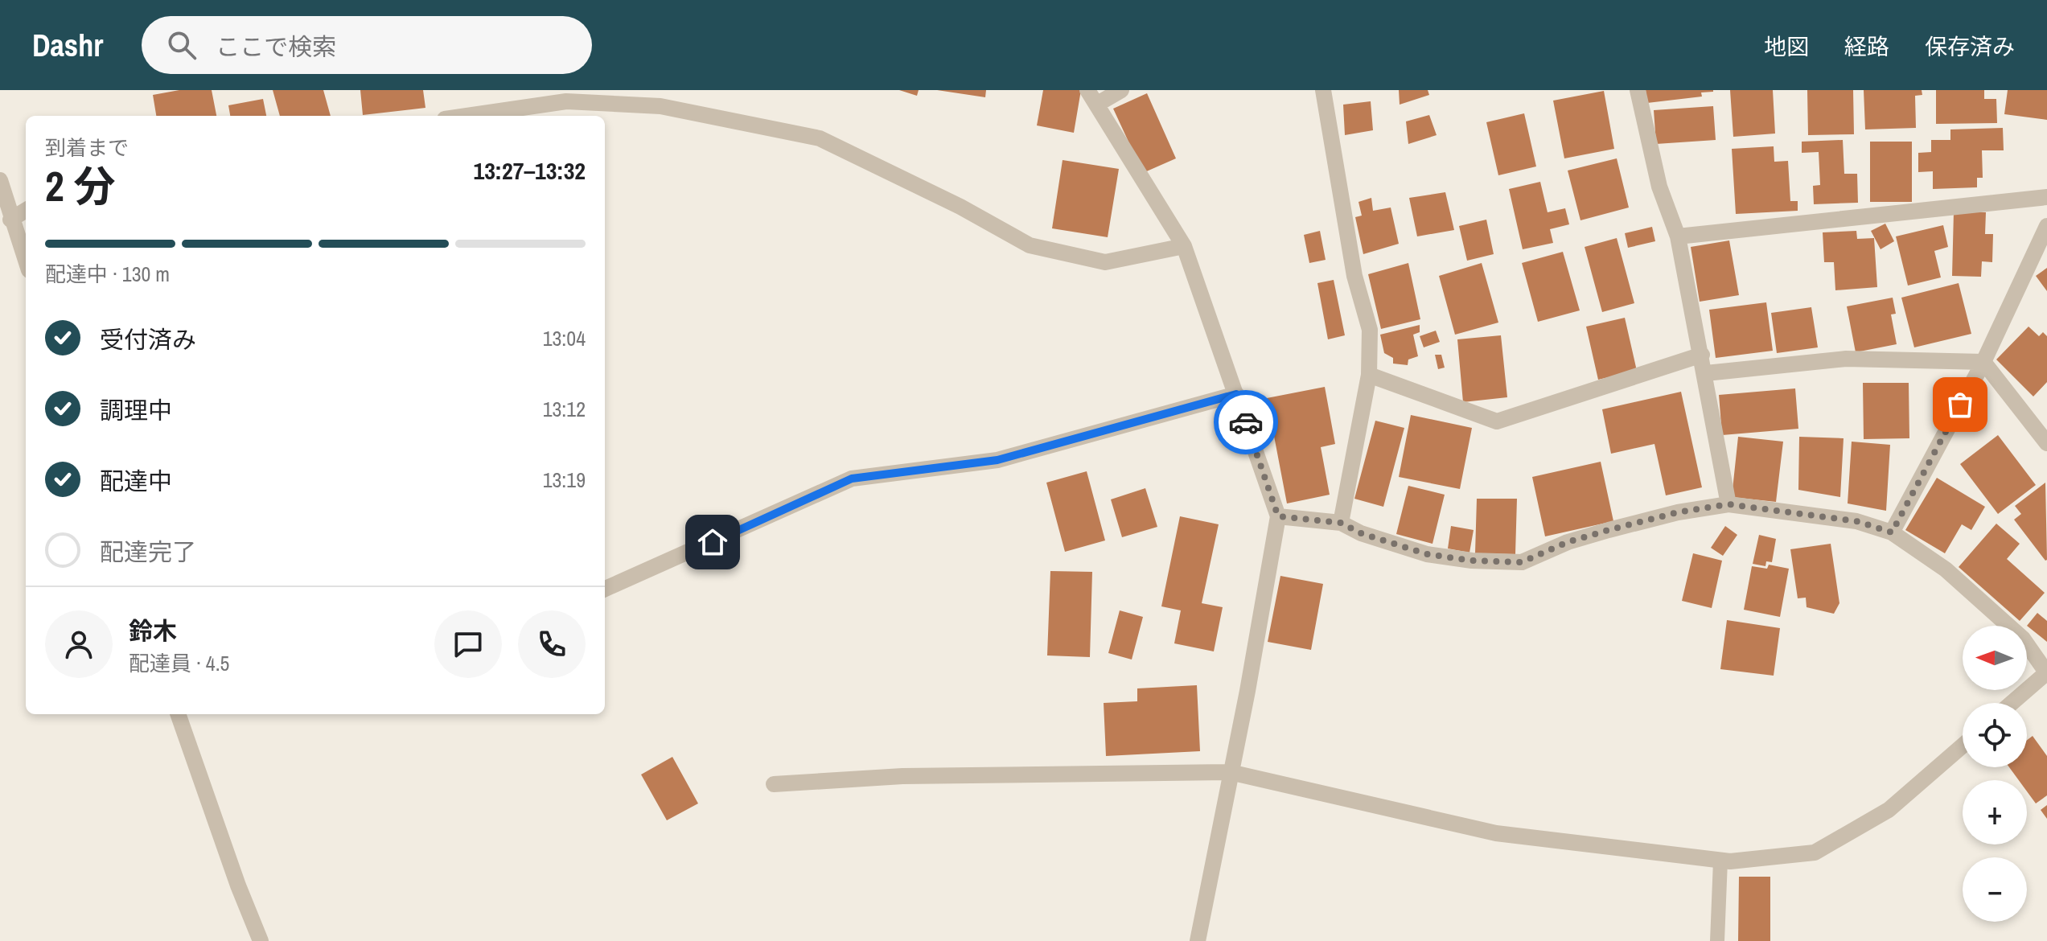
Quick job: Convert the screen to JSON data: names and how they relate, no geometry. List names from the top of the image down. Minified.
{"north":"left","page":{"header":"Dashr","search":"ここで検索","nav":["地図","経路","保存済み"],"heading":["2 分","到着まで","13:27–13:32"],"panel":["鈴木","配達員 · 4.5"],"bar":"配達中 · 130 m","list":[["受付済み","13:04"],["調理中","13:12"],["配達中","13:19"],"配達完了"],"map_buttons":["+","−"]}}
